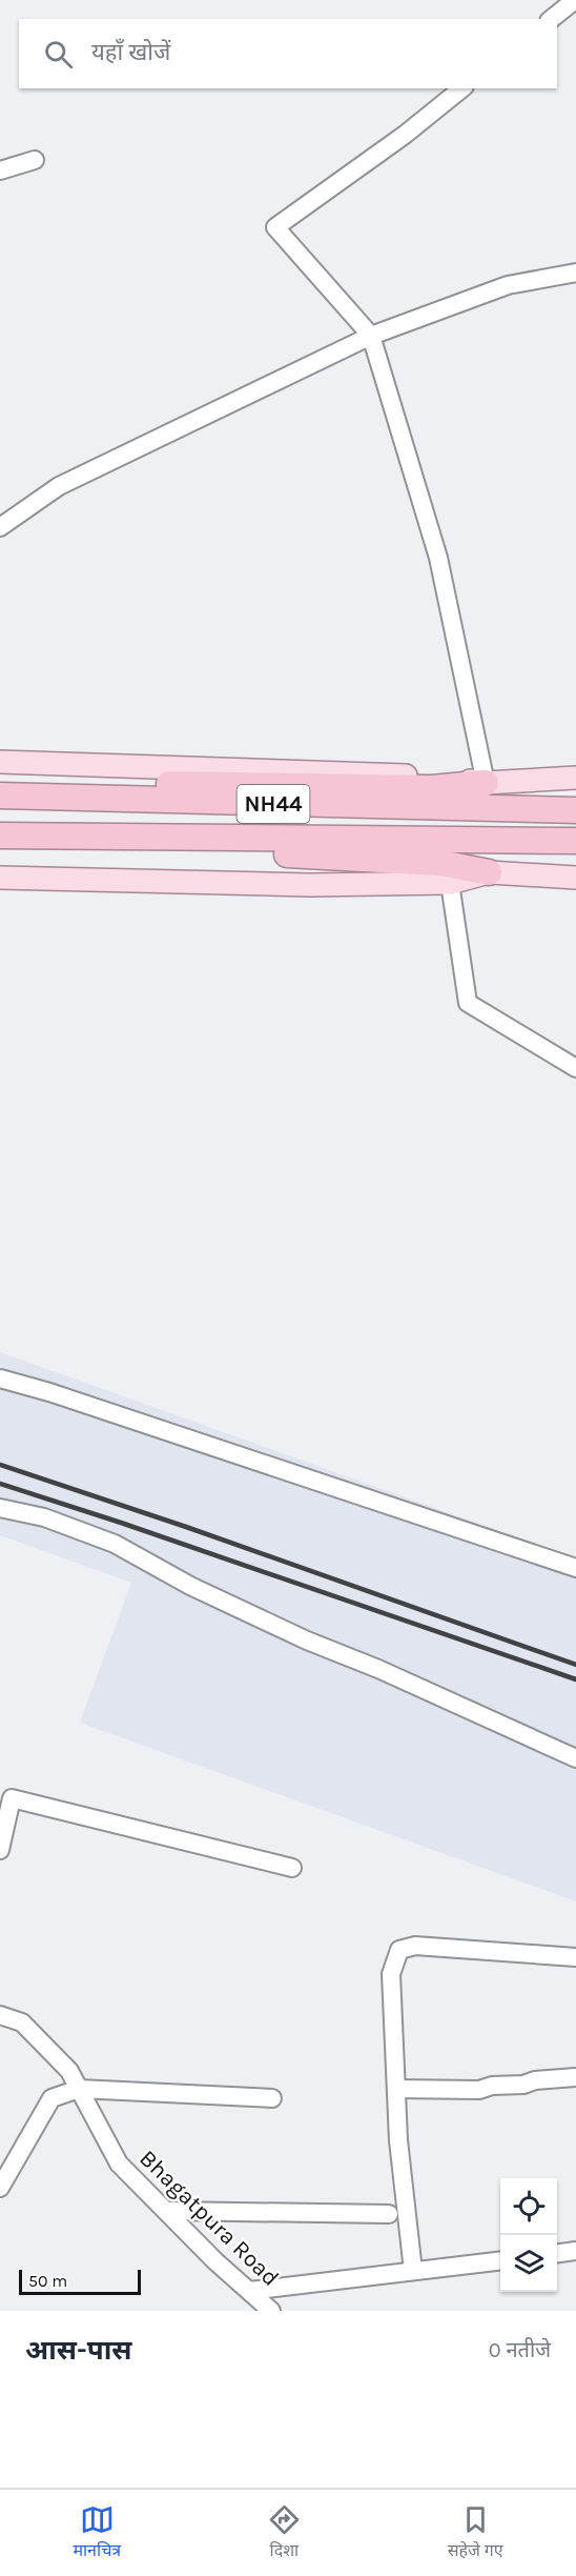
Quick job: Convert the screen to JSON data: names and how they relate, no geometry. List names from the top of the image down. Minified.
{"streets":{"highway":["NH44"],"street":["Bhagatpura Road"]},"scale_bar":"50 m","page":{"search":"यहाँ खोजें","scale":"50 m","heading":["आस-पास","0 नतीजे"],"nav":["मानचित्र","दिशा","सहेजे गए"]}}
